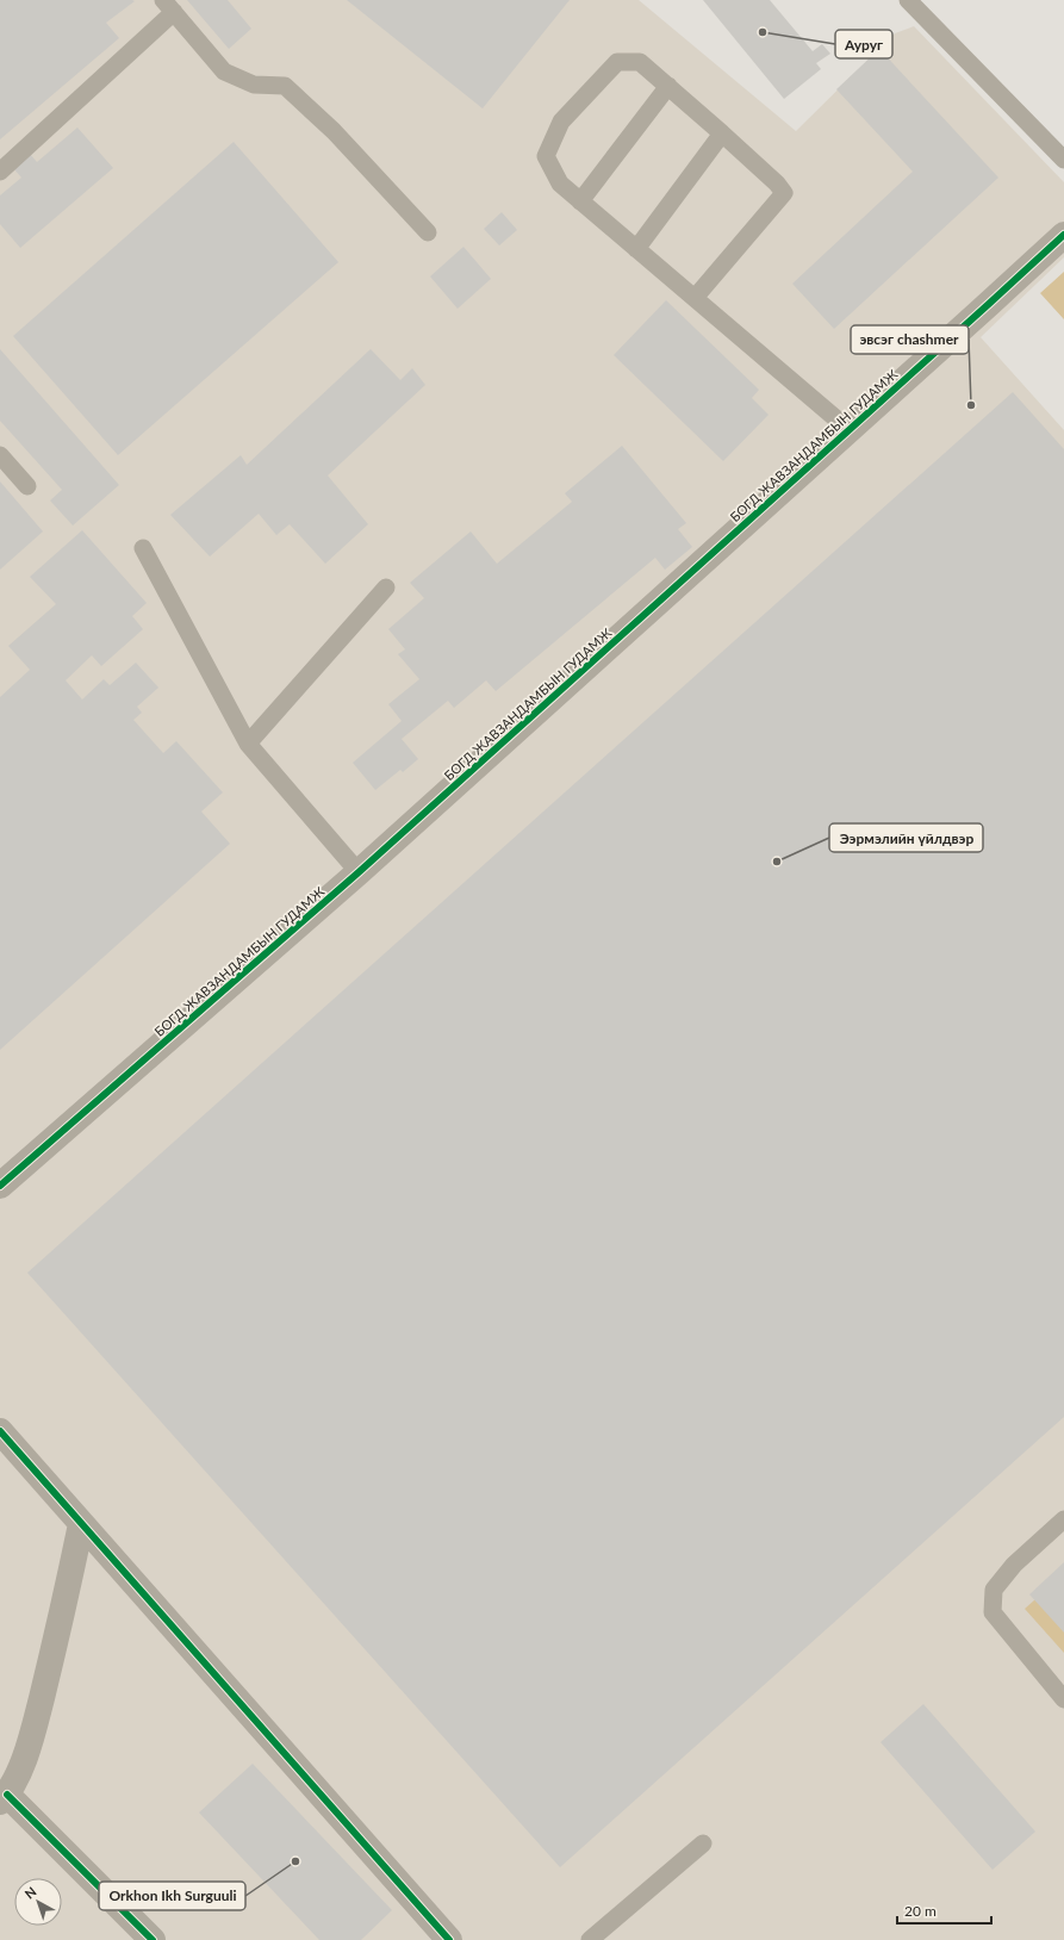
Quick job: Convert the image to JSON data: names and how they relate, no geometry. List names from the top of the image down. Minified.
{"streets":{"street":["БОГД ЖАВЗАНДАМБЫН ГУДАМЖ"]},"places":["Ауруг","эвсэг chashmer","Ээрмэлийн үйлдвэр","Orkhon Ikh Surguuli"],"scale_bar":"20 m","north":"top left"}
